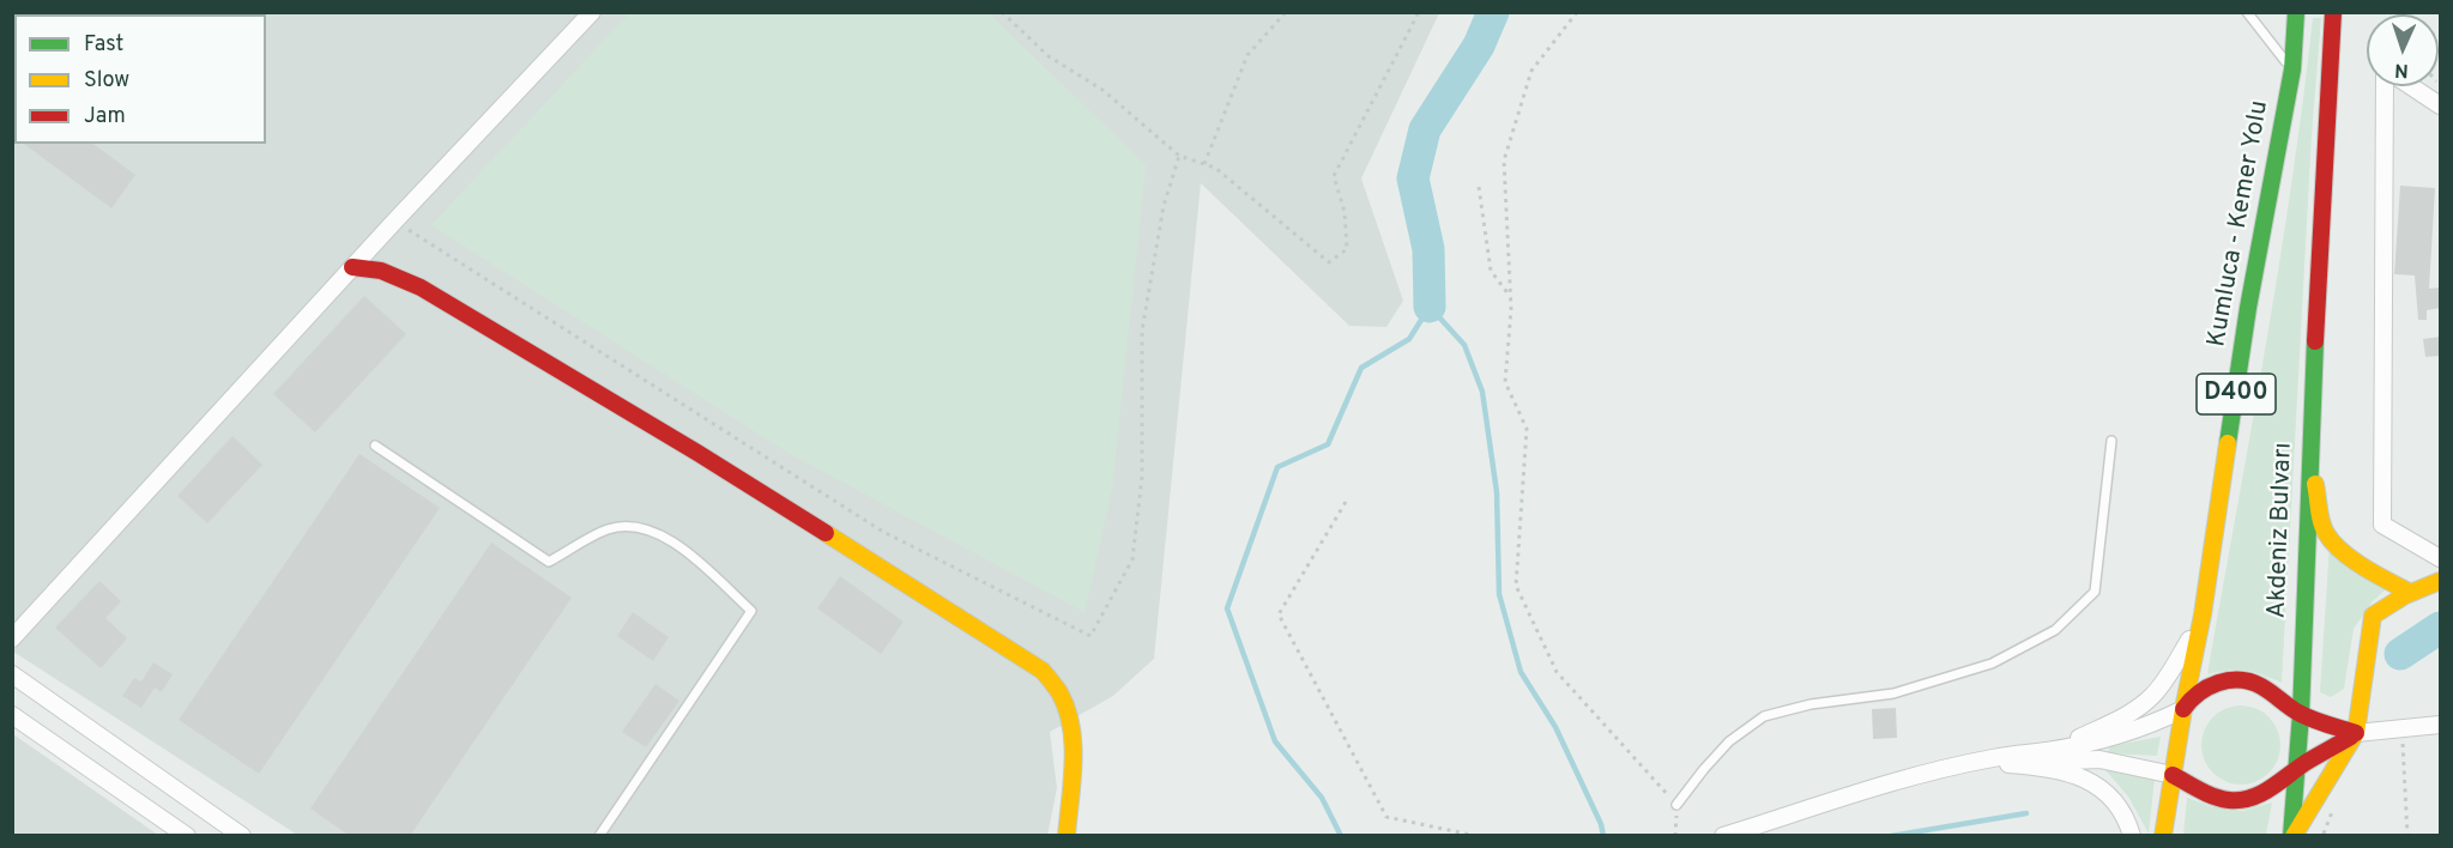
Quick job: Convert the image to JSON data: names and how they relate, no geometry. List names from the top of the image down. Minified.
{"streets":{"main road":["Kumluca - Kemer Yolu","D400","Akdeniz Bulvarı"]},"crossings":[["Kumluca - Kemer Yolu","D400"],["Kumluca - Kemer Yolu","Akdeniz Bulvarı"],["D400","Akdeniz Bulvarı"]],"legend":["Fast","Slow","Jam"],"north":"bottom"}
